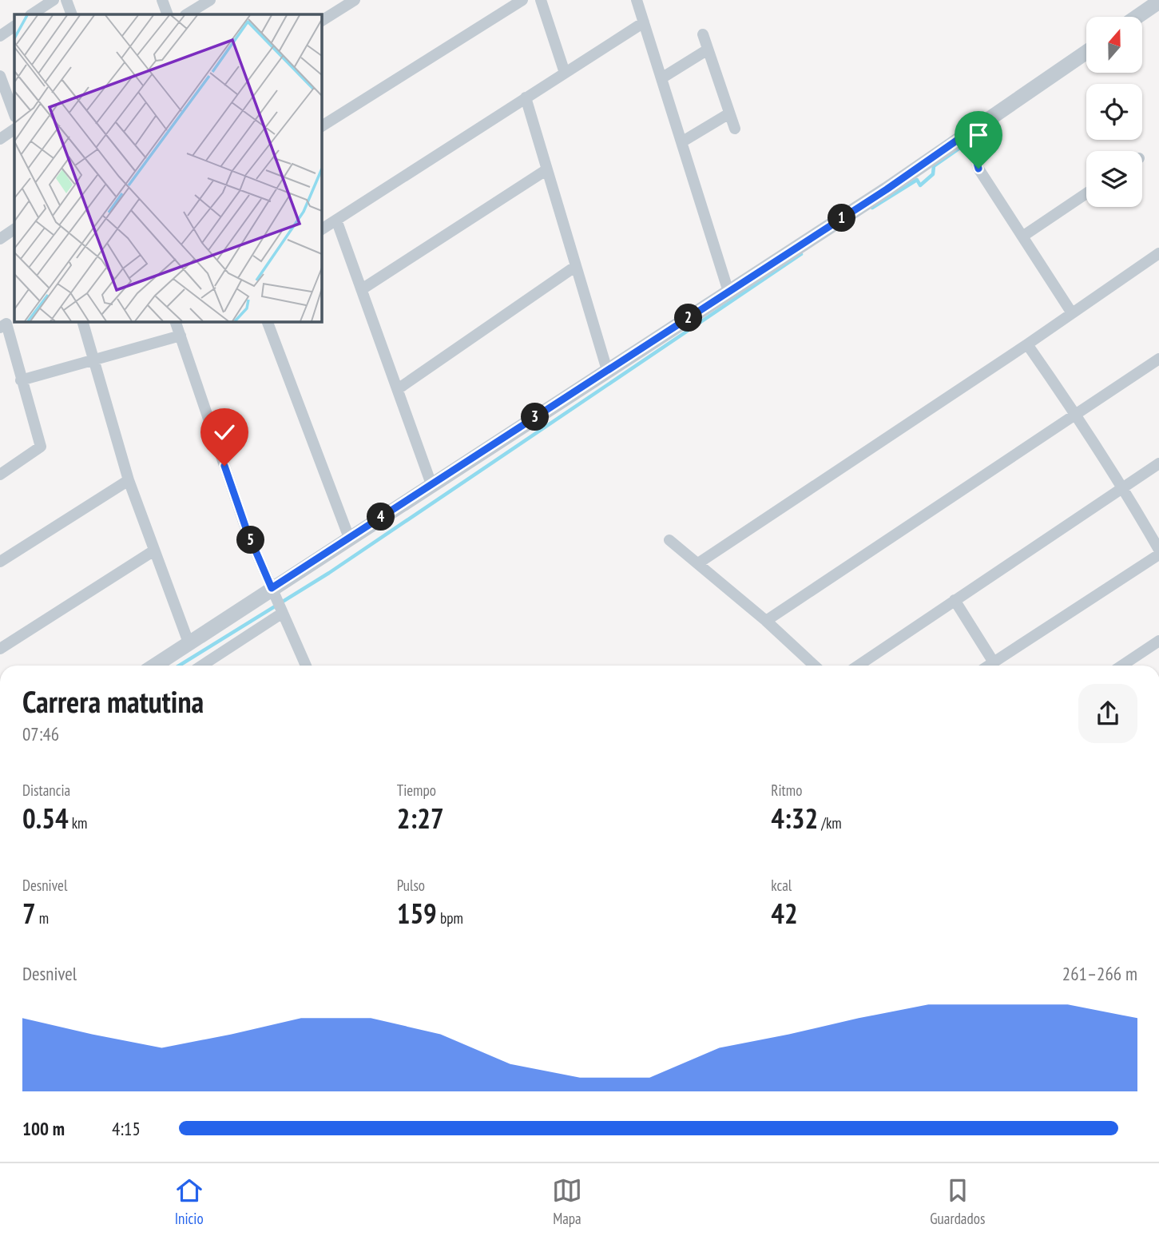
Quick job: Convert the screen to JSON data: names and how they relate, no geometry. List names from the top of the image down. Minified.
{"north":"top","page":{"pins":["1","2","3","4","5"],"heading":["Carrera matutina","07:46"],"stats":[["Distancia","0.54 km"],["Tiempo","2:27"],["Ritmo","4:32 /km"],["Desnivel","7 m"],["Pulso","159 bpm"],["kcal","42"]],"chart":["Desnivel","261–266 m"],"list":[{"name":"100 m","note":"4:15"}],"tabs":["Inicio","Mapa","Guardados"]}}
